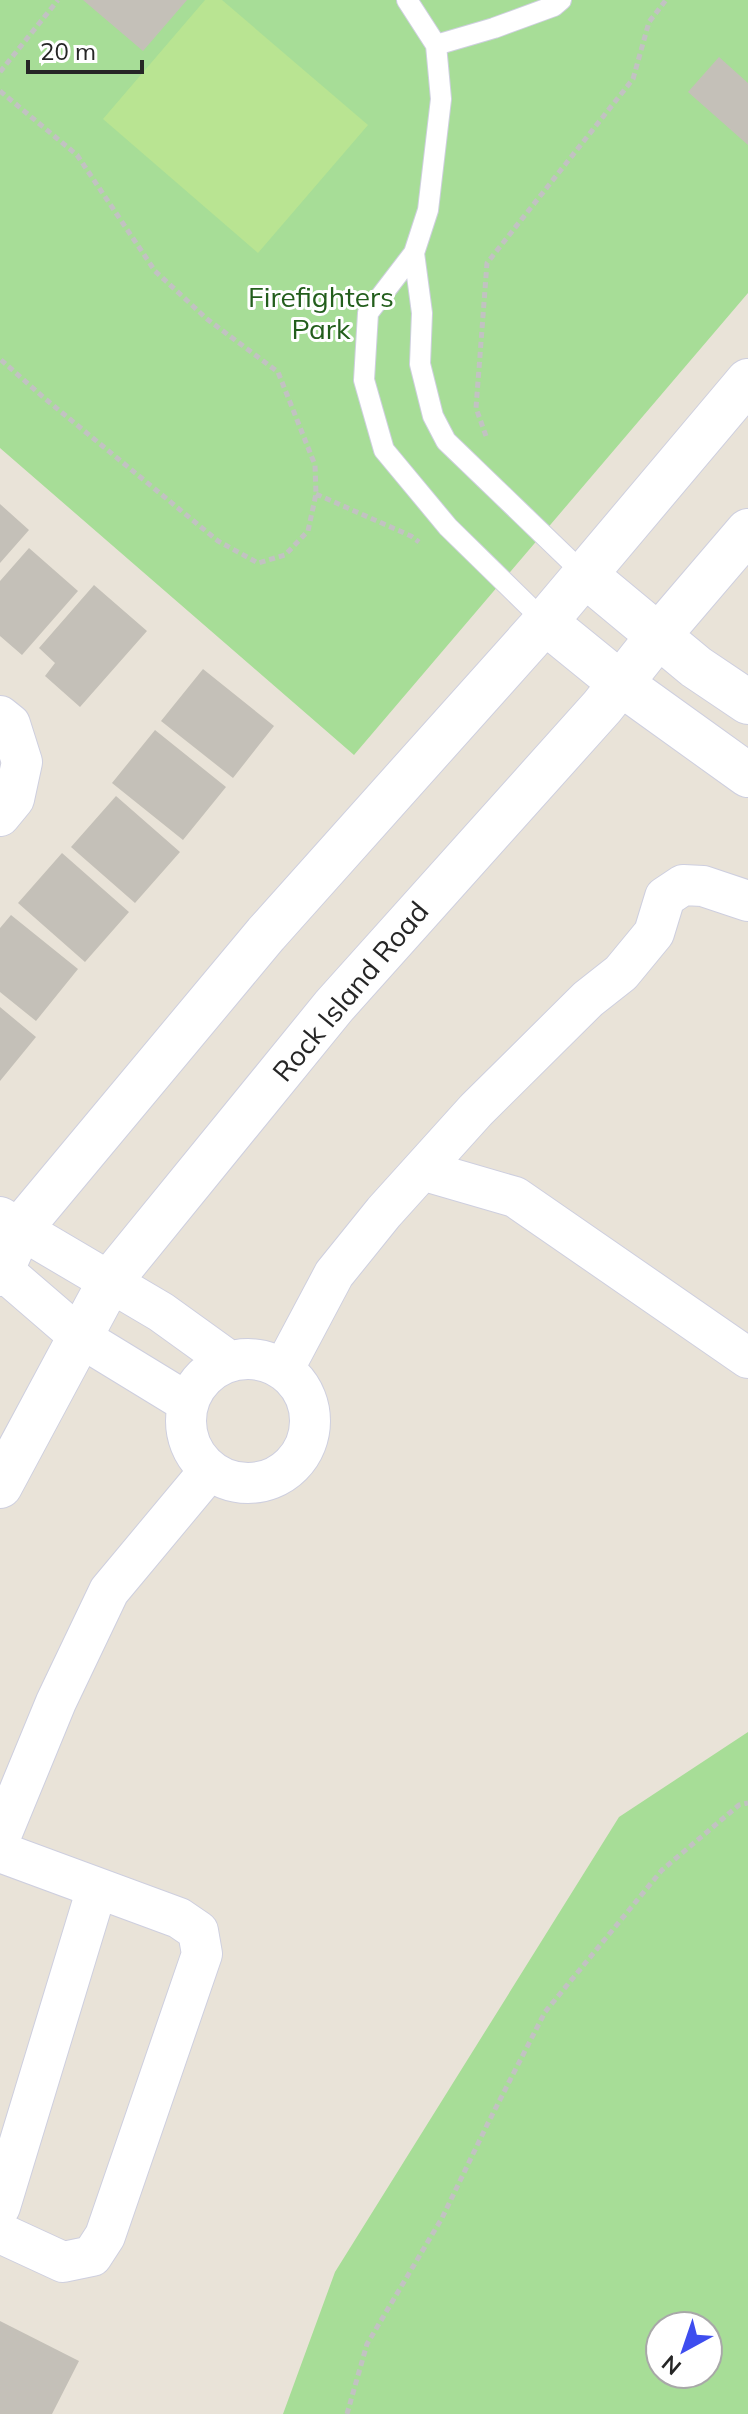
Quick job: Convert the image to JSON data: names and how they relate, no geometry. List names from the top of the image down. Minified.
{"streets":{"main road":["Rock Island Road"]},"parks":["Firefighters Park"],"scale_bar":"20 m","north":"bottom left"}
